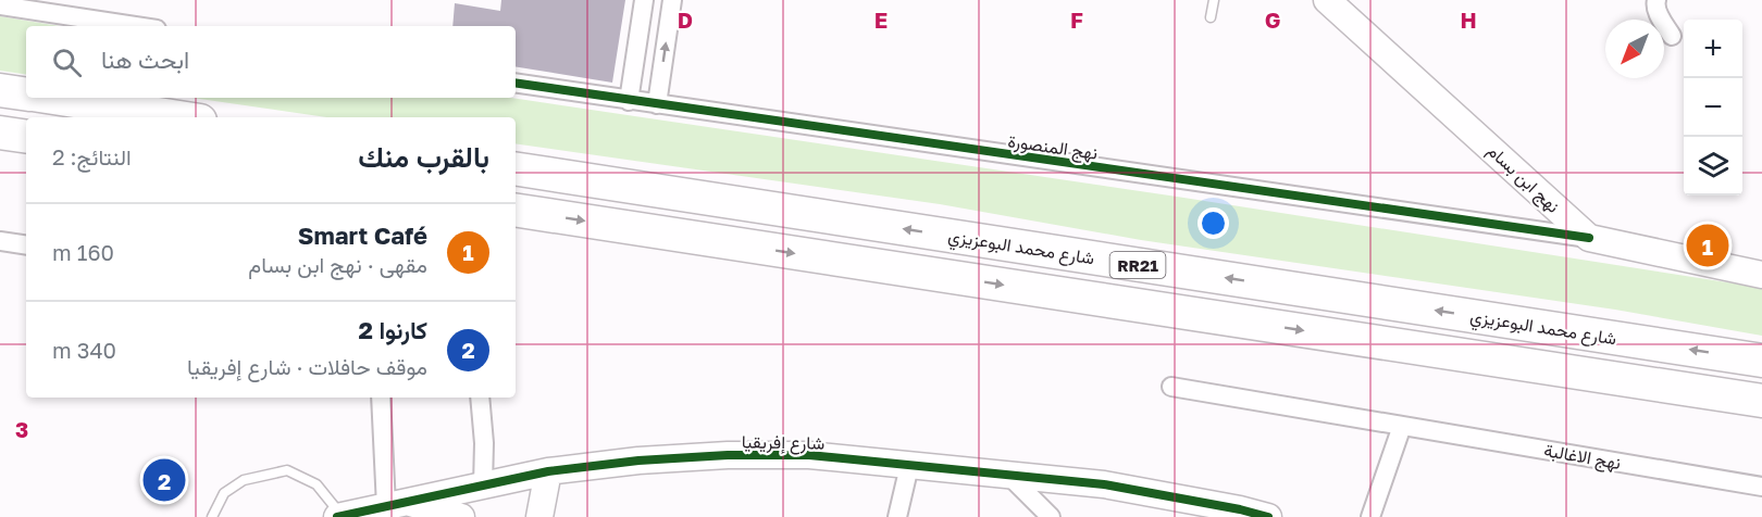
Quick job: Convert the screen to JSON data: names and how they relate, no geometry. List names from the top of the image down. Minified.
{"streets":{"highway":["شارع محمد البوعزيزي","RR21"],"street":["نهج المنصورة","نهج ابن بسام","شارع إفريقيا","نهج الاغالبة"]},"crossings":[["نهج المنصورة","نهج ابن بسام"]],"north":"bottom left","page":{"map_buttons":["+","−"],"search":"ابحث هنا","heading":["بالقرب منك","النتائج: 2"],"list":[{"mark":"1","name":"Smart Café","note":"مقهى · نهج ابن بسام","value":"160 m"},{"mark":"2","name":"كارنوا 2","note":"موقف حافلات · شارع إفريقيا","value":"340 m"}],"pins":["1","2"]},"grid":{"columns":["D","E","F","G","H"],"rows":["3"]}}
